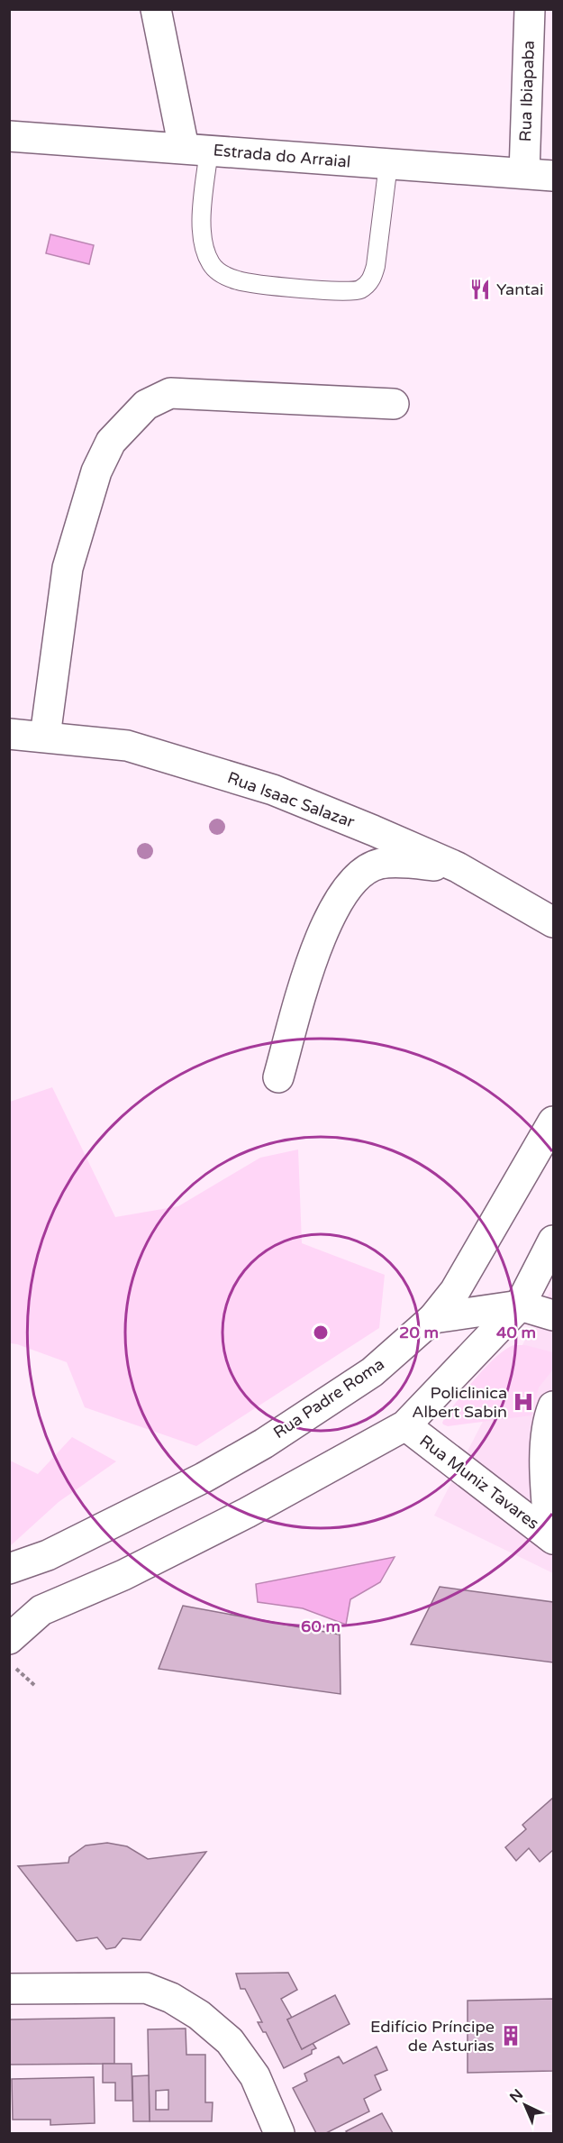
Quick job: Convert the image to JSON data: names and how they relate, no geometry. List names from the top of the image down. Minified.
{"streets":{"street":["Rua Ibiapaba","Estrada do Arraial","Rua Isaac Salazar","Rua Padre Roma","Rua Muniz Tavares"]},"crossings":[["Rua Ibiapaba","Estrada do Arraial"]],"places":{"restaurant":["Yantai"],"hospital":["Policlinica Albert Sabin"],"building":["Edifício Príncipe de Asturias"]},"north":"top left","rings":["20 m","40 m","60 m"]}
